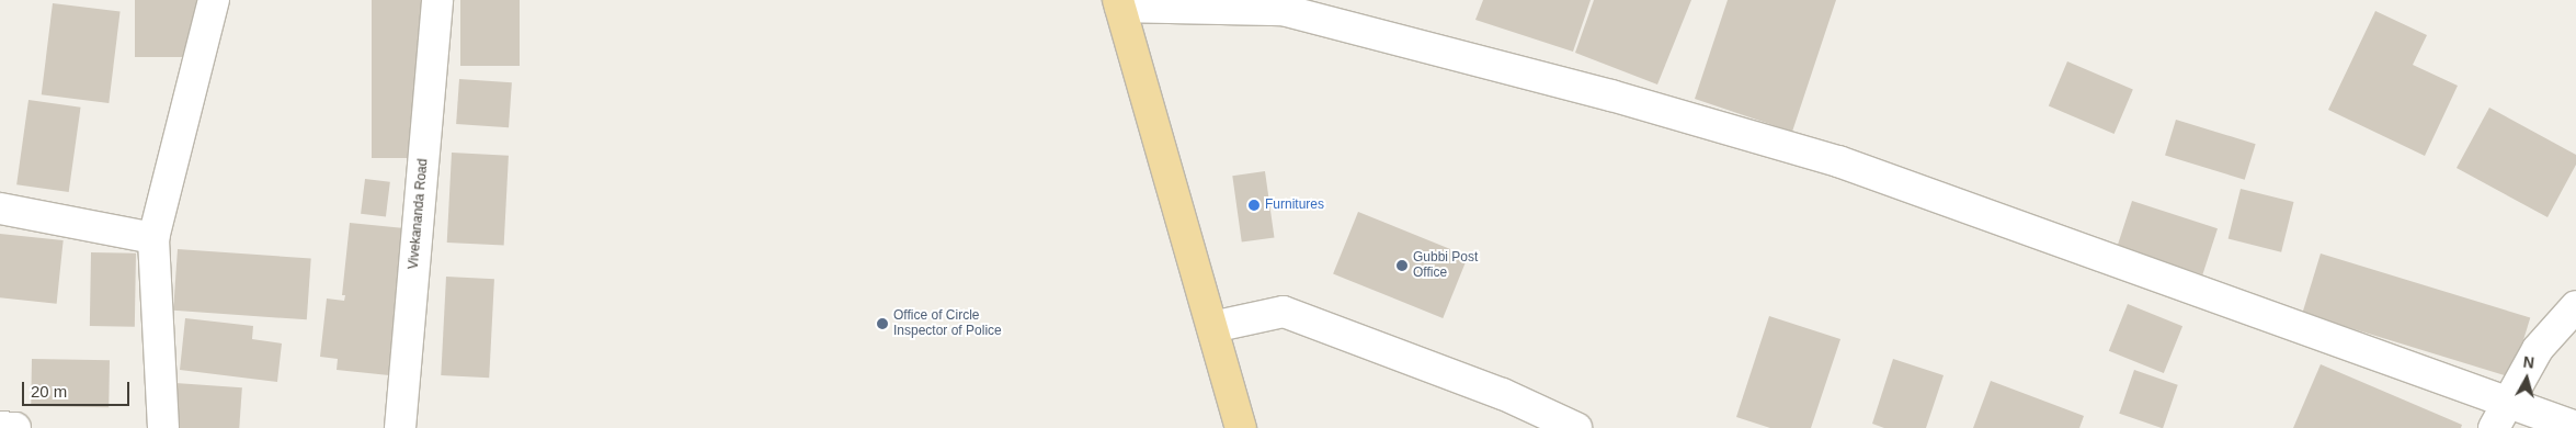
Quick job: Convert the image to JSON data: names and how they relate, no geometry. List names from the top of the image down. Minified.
{"streets":{"street":["Vivekananda Road"]},"places":["Furnitures","Gubbi Post Office","Office of Circle Inspector of Police"],"scale_bar":"20 m","north":"top"}
